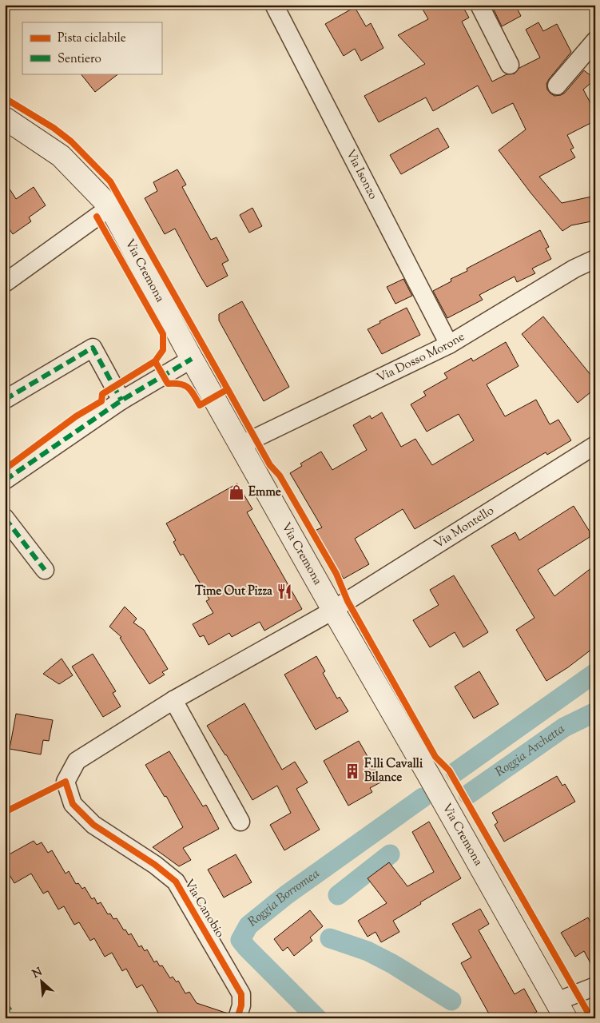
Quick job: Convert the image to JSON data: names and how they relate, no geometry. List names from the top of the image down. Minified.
{"streets":{"street":["Via Isonzo","Via Cremona","Via Dosso Morone","Via Montello","Via Canobio"]},"crossings":[["Via Isonzo","Via Dosso Morone"],["Via Cremona","Via Dosso Morone"],["Via Cremona","Via Montello"],["Via Cremona","Via Canobio"],["Via Montello","Via Canobio"]],"water":["Roggia Archetta","Roggia Borromea"],"places":{"shop":["Emme"],"restaurant":["Time Out Pizza"],"building":["F.lli Cavalli Bilance"]},"legend":["Pista ciclabile","Sentiero"],"north":"top left"}
